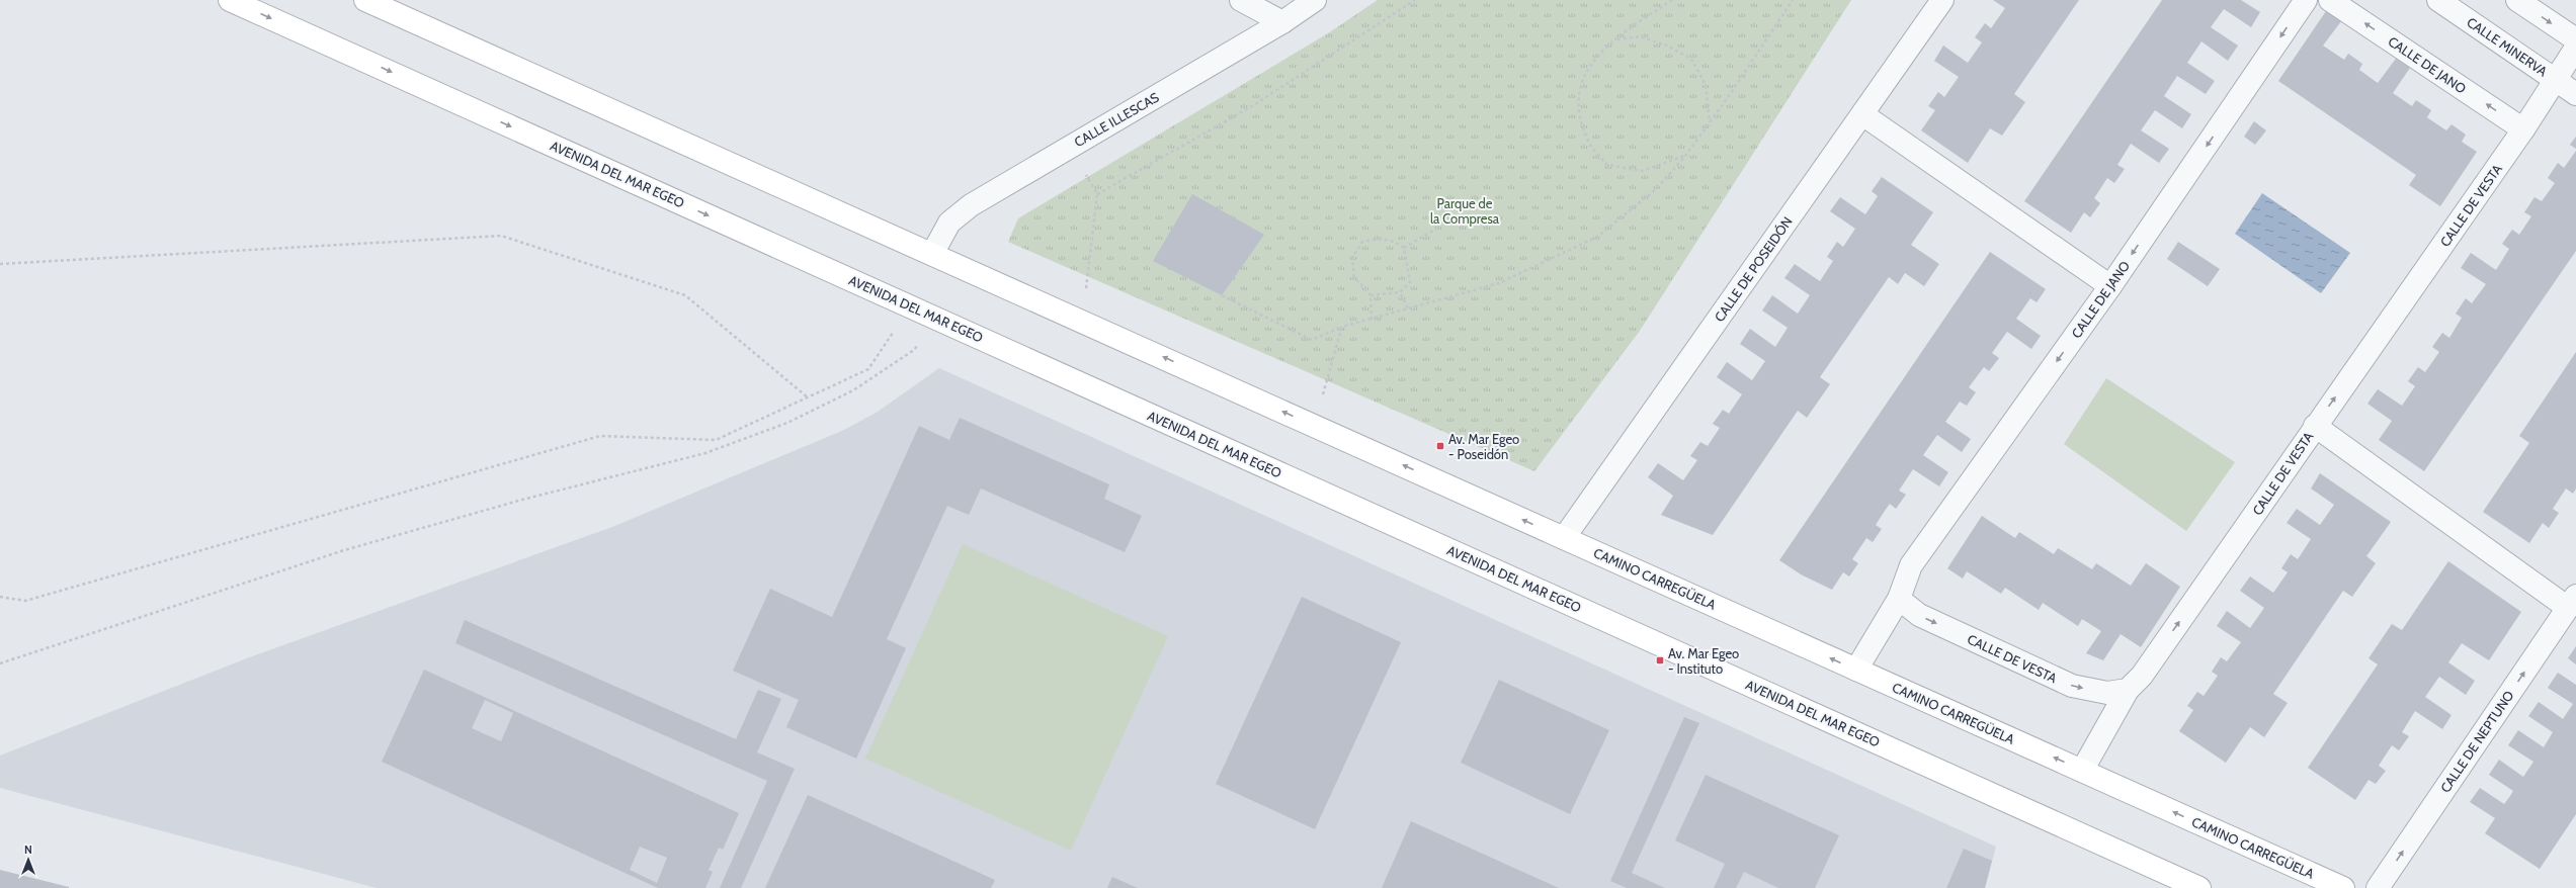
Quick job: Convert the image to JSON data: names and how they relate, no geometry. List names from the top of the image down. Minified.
{"streets":{"street":["CALLE MINERVA","CALLE DE JANO","CALLE ILLESCAS","AVENIDA DEL MAR EGEO","CALLE DE VESTA","CALLE DE POSEIDÓN","CAMINO CARREGÜELA","CALLE DE NEPTUNO"]},"crossings":[["CALLE MINERVA","CALLE DE VESTA"],["CALLE DE JANO","CALLE DE VESTA"],["CALLE DE JANO","CAMINO CARREGÜELA"],["CALLE DE POSEIDÓN","CAMINO CARREGÜELA"]],"one_way":["CALLE DE VESTA","CAMINO CARREGÜELA","CALLE DE NEPTUNO"],"parks":["Parque de la Compresa"],"places":{"transit":["Av. Mar Egeo - Poseidón","Av. Mar Egeo - Instituto"]},"north":"top"}
